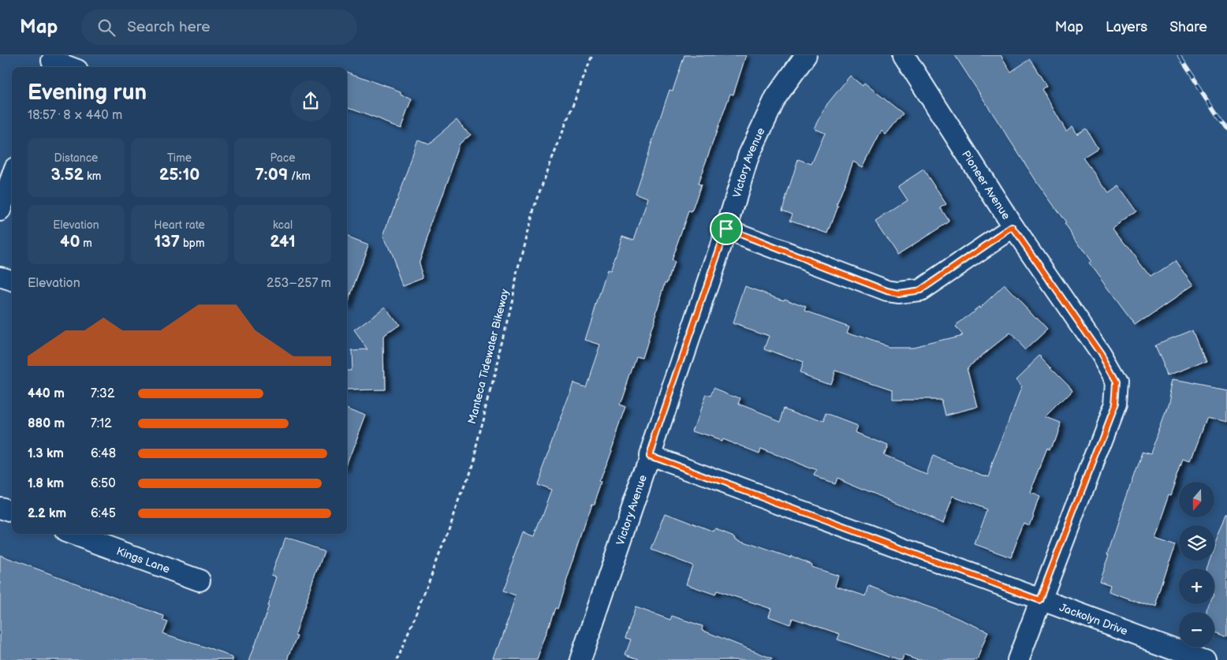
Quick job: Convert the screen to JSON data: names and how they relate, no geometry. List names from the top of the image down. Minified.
{"streets":{"street":["Victory Avenue","Pioneer Avenue","Kings Lane","Jackolyn Drive"],"path":["Manteca Tidewater Bikeway"]},"crossings":[["Victory Avenue","Jackolyn Drive"],["Pioneer Avenue","Jackolyn Drive"]],"north":"bottom","page":{"header":"Map","search":"Search here","nav":["Map","Layers","Share"],"heading":["Evening run","18:57 · 8 × 440 m"],"stats":[["Distance","3.52 km"],["Time","25:10"],["Pace","7:09 /km"],["Elevation","40 m"],["Heart rate","137 bpm"],["kcal","241"]],"chart":["Elevation","253–257 m"],"list":[{"name":"440 m","note":"7:32"},{"name":"880 m","note":"7:12"},{"name":"1.3 km","note":"6:48"},{"name":"1.8 km","note":"6:50"},{"name":"2.2 km","note":"6:45"}],"map_buttons":["+","−"]}}
